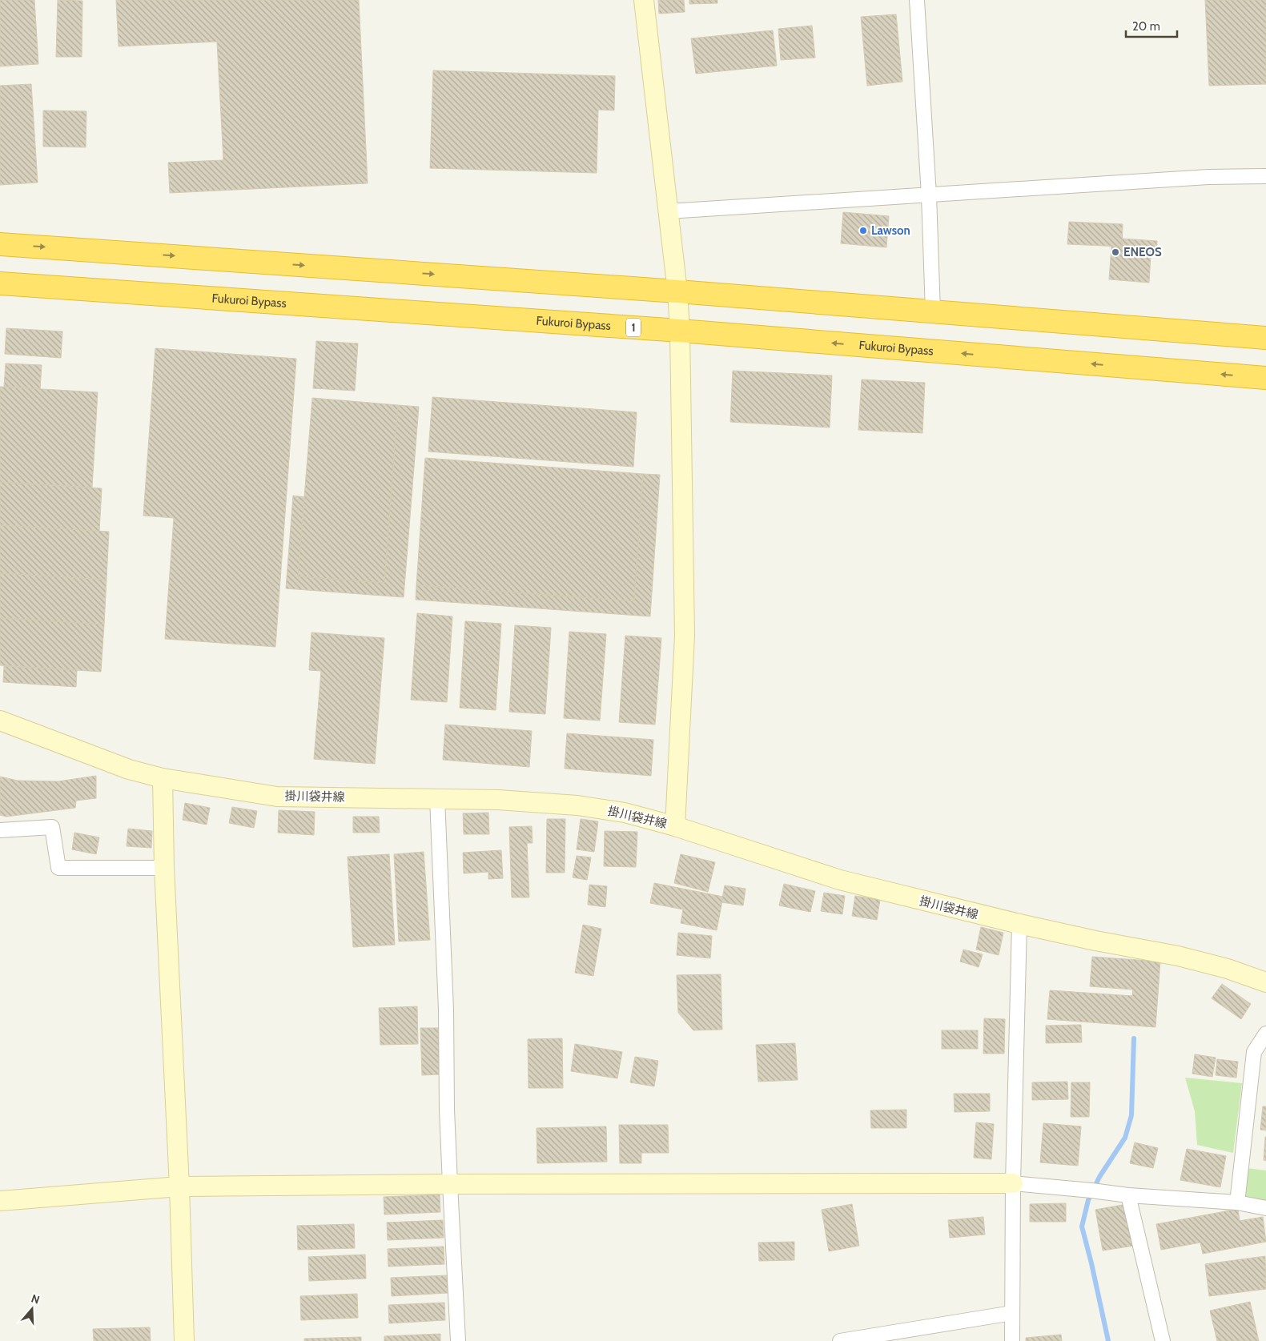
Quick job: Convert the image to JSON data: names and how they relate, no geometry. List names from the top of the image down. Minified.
{"streets":{"highway":["Fukuroi Bypass","1"],"street":["掛川袋井線"]},"places":["Lawson","ENEOS"],"scale_bar":"20 m","north":"top"}
